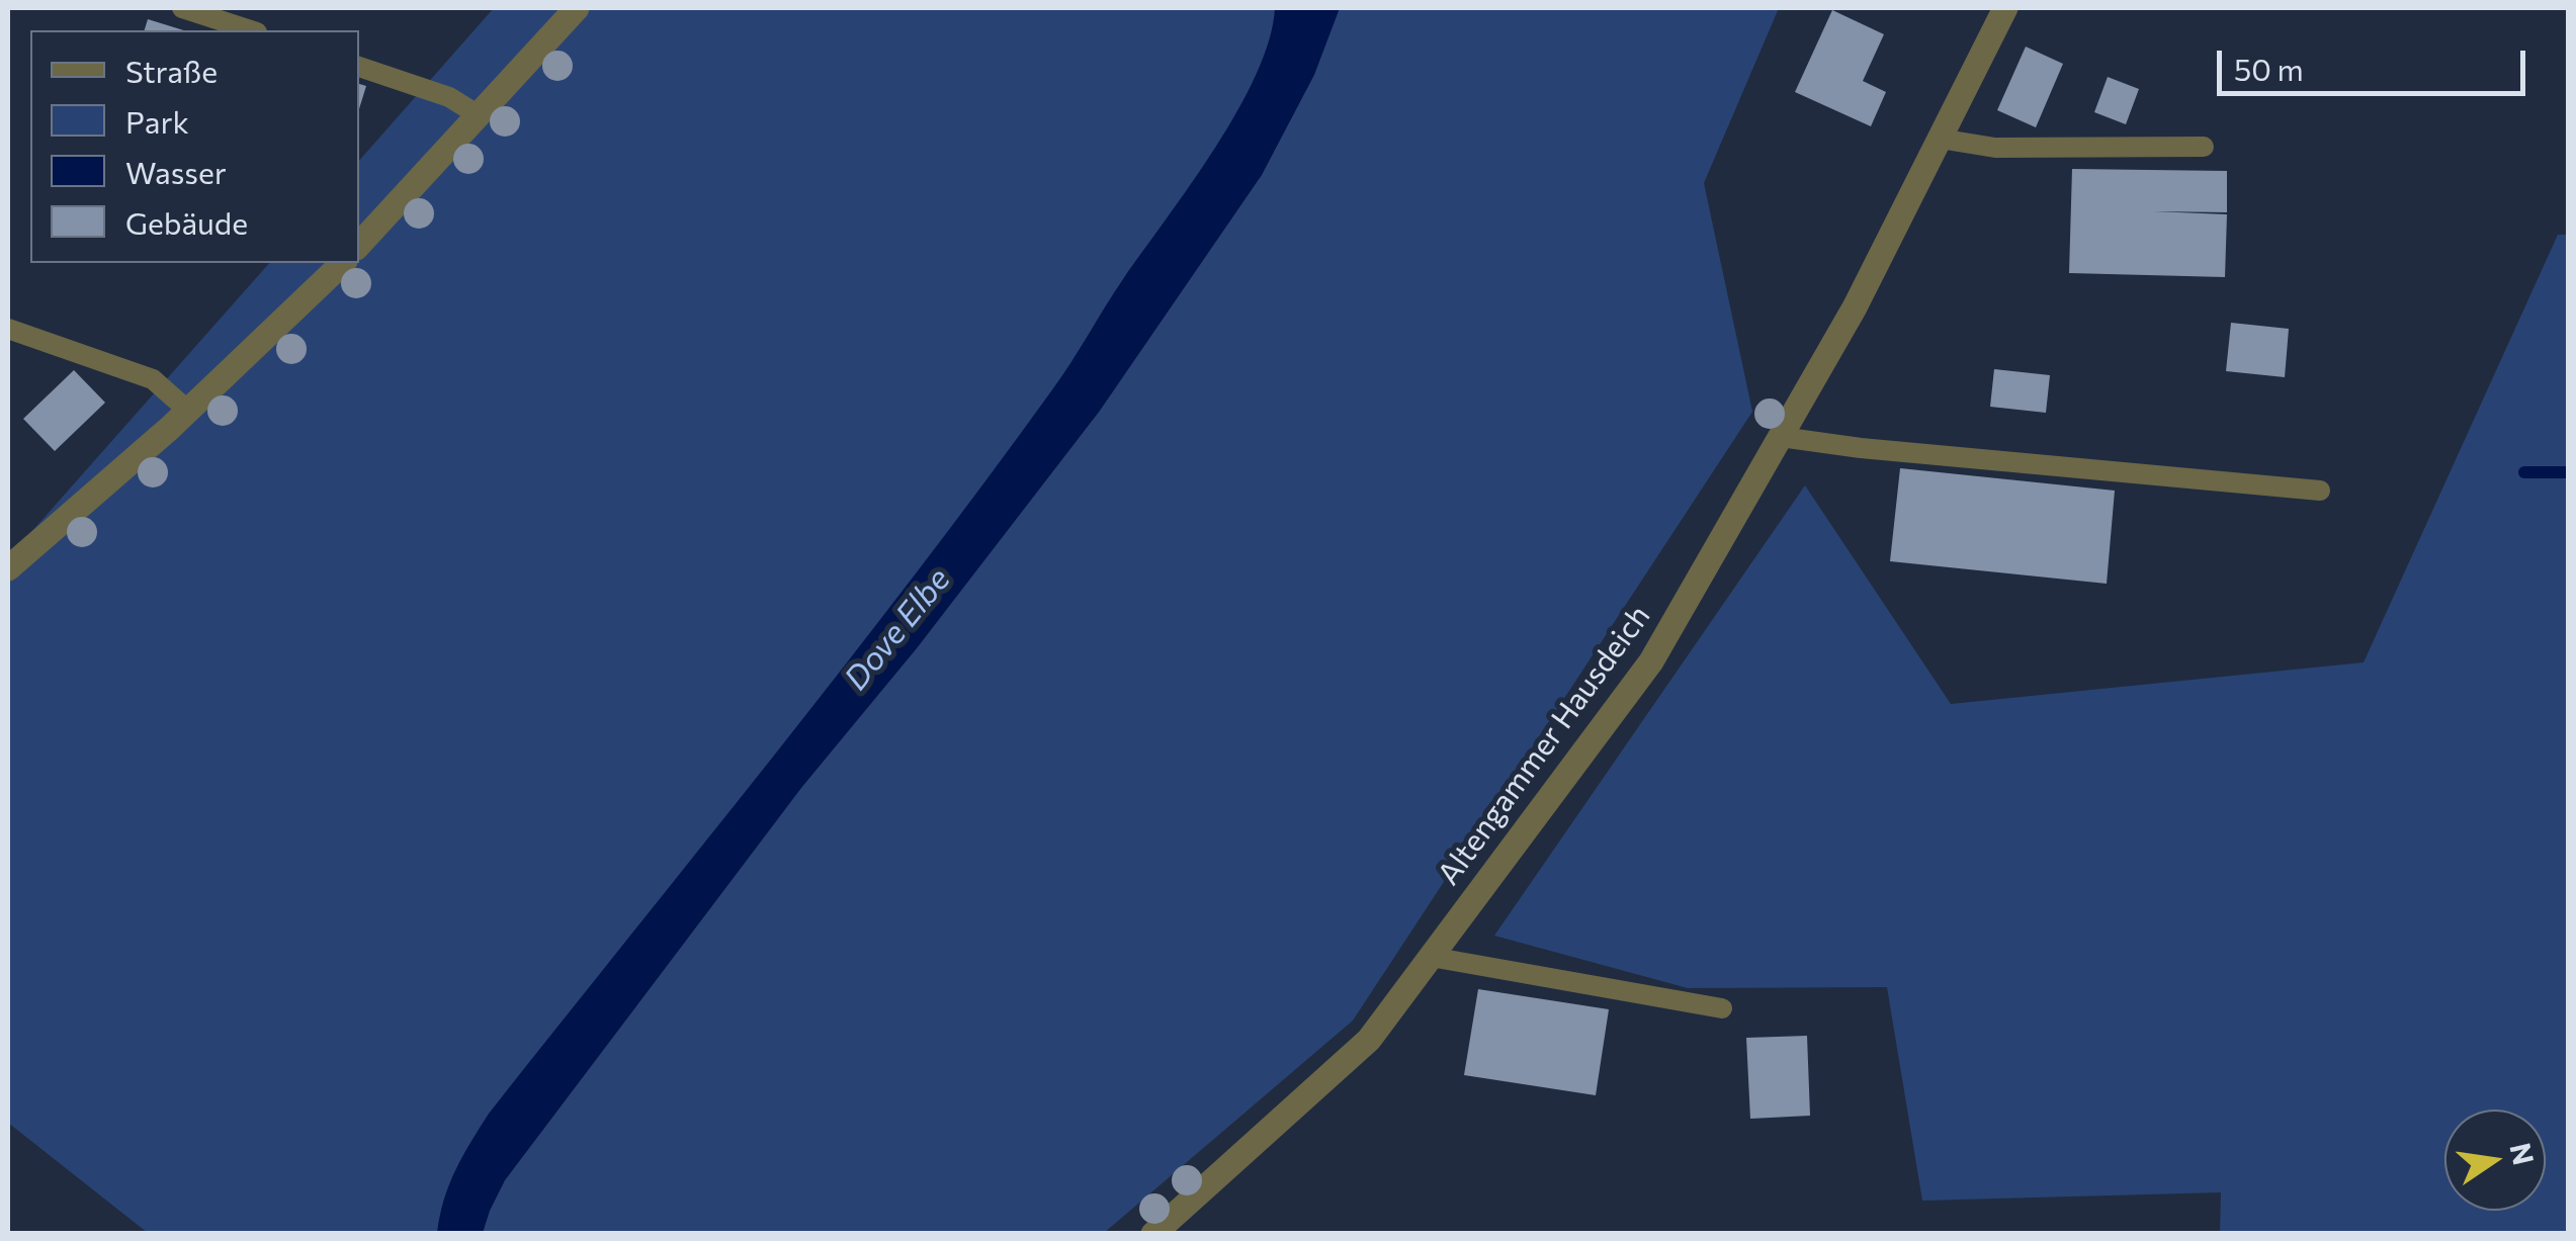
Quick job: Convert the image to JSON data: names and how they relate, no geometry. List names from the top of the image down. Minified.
{"streets":{"street":["Altengammer Hausdeich"]},"water":["Dove Elbe"],"legend":["Straße","Park","Wasser","Gebäude"],"scale_bar":"50 m","north":"right"}
